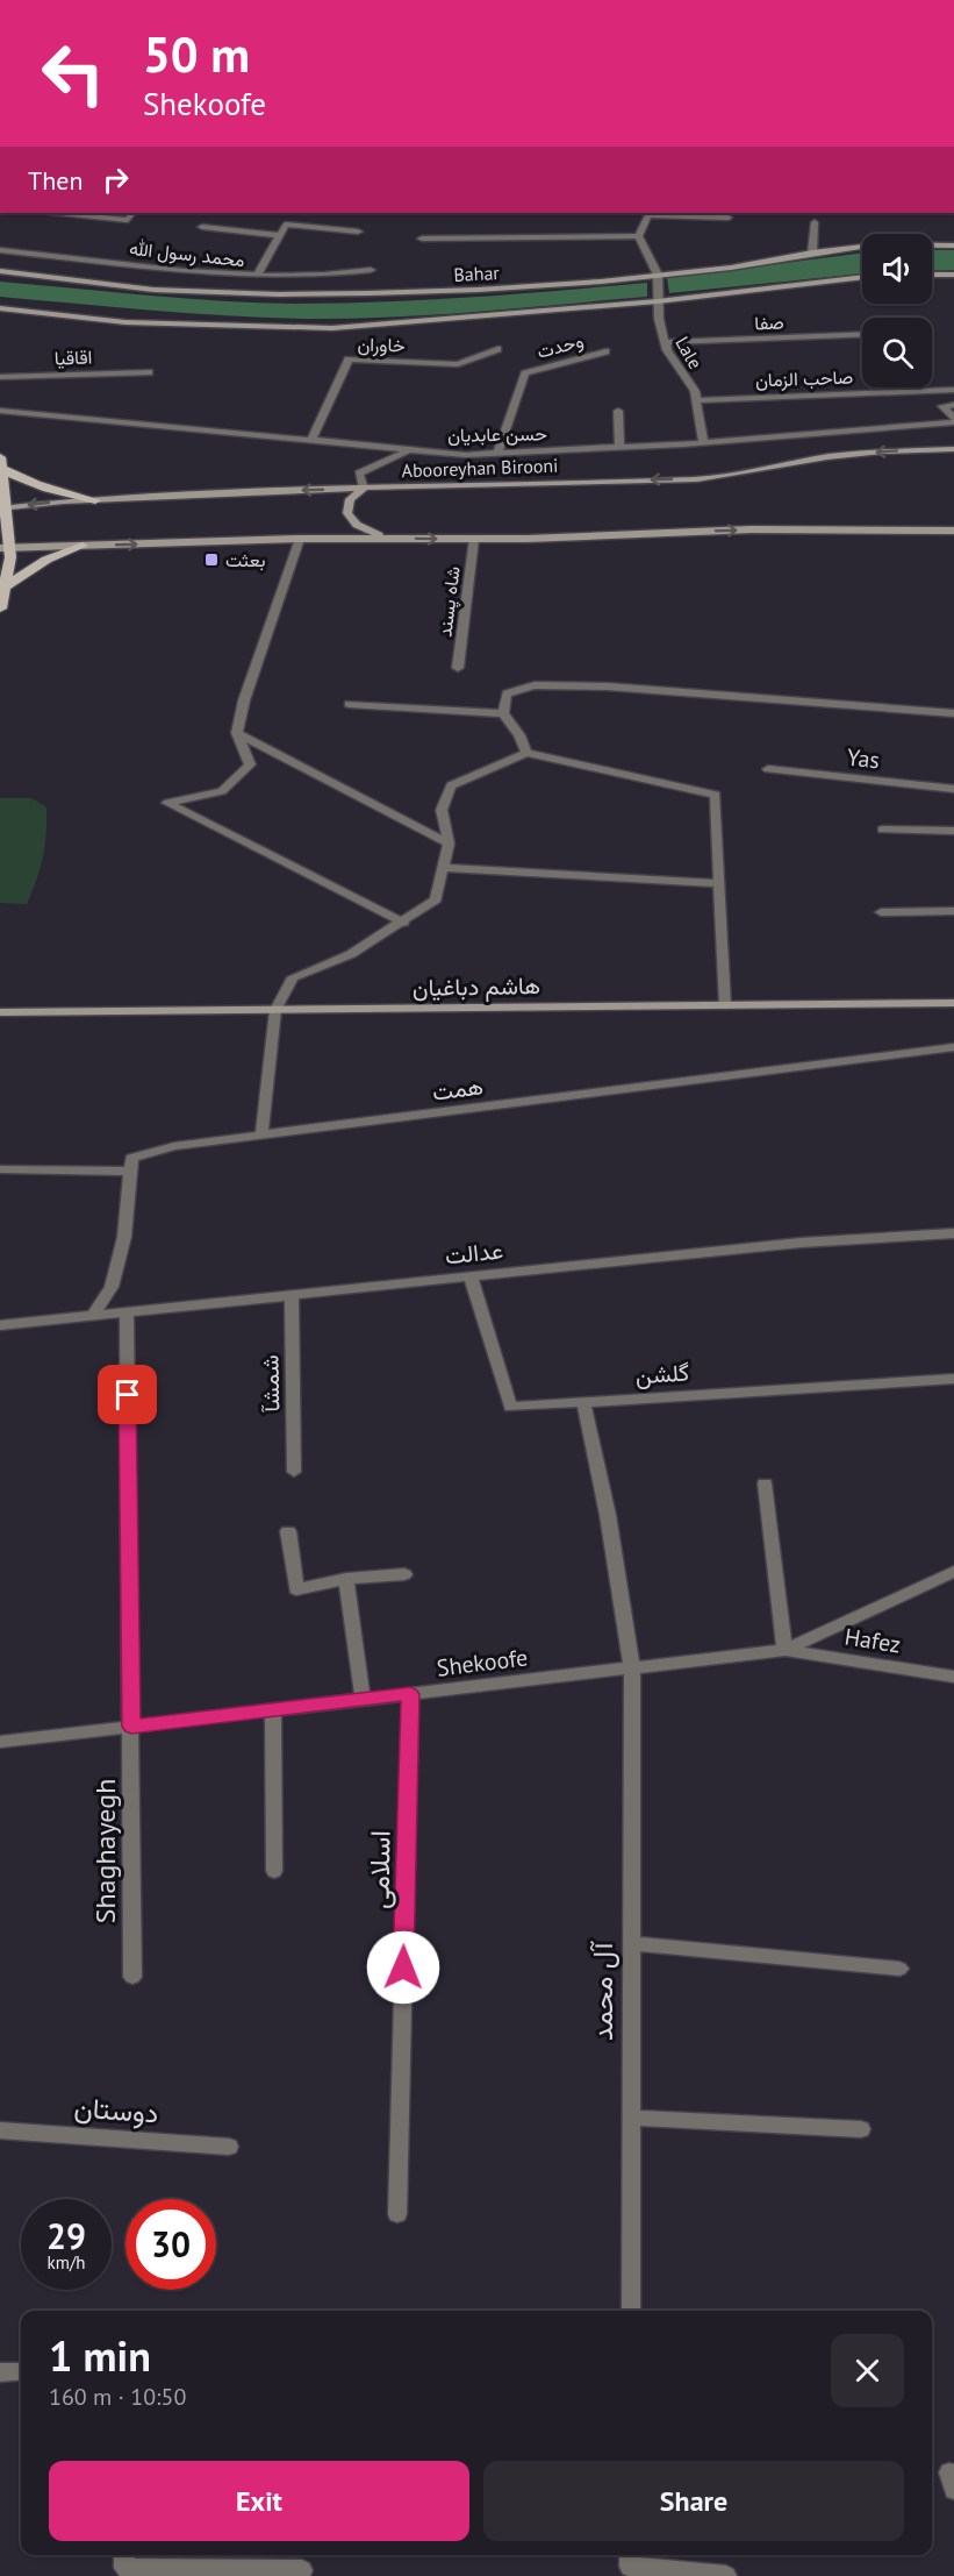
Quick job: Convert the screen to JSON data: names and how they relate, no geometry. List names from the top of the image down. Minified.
{"streets":{"street":["محمد رسول الله","Bahar","صفا","خاوران","وحدت","Lale","اقاقیا","صاحب الزمان","حسن عابدیان","Abooreyhan Birooni","شاه پسند","Yas","هاشم دباغیان","همت","عدالت","گلشن","شمشآ","Hafez","Shekoofe","Shaghayegh","اسلامی","آل محمد","دوستان"]},"crossings":[["Bahar","Lale"],["صفا","Lale"],["خاوران","حسن عابدیان"],["وحدت","حسن عابدیان"],["Lale","صاحب الزمان"],["Lale","حسن عابدیان"],["عدالت","گلشن"],["عدالت","شمشآ"],["عدالت","Shaghayegh"],["گلشن","آل محمد"],["Hafez","Shekoofe"],["Shekoofe","Shaghayegh"],["Shekoofe","اسلامی"],["Shekoofe","آل محمد"]],"places":{"transit":["بعثت"]},"page":{"turn":["50 m","Shekoofe"],"then":"Then","speed":"29 km/h","limit":"30","heading":["1 min","160 m · 10:50"],"buttons":["Exit","Share"]}}
